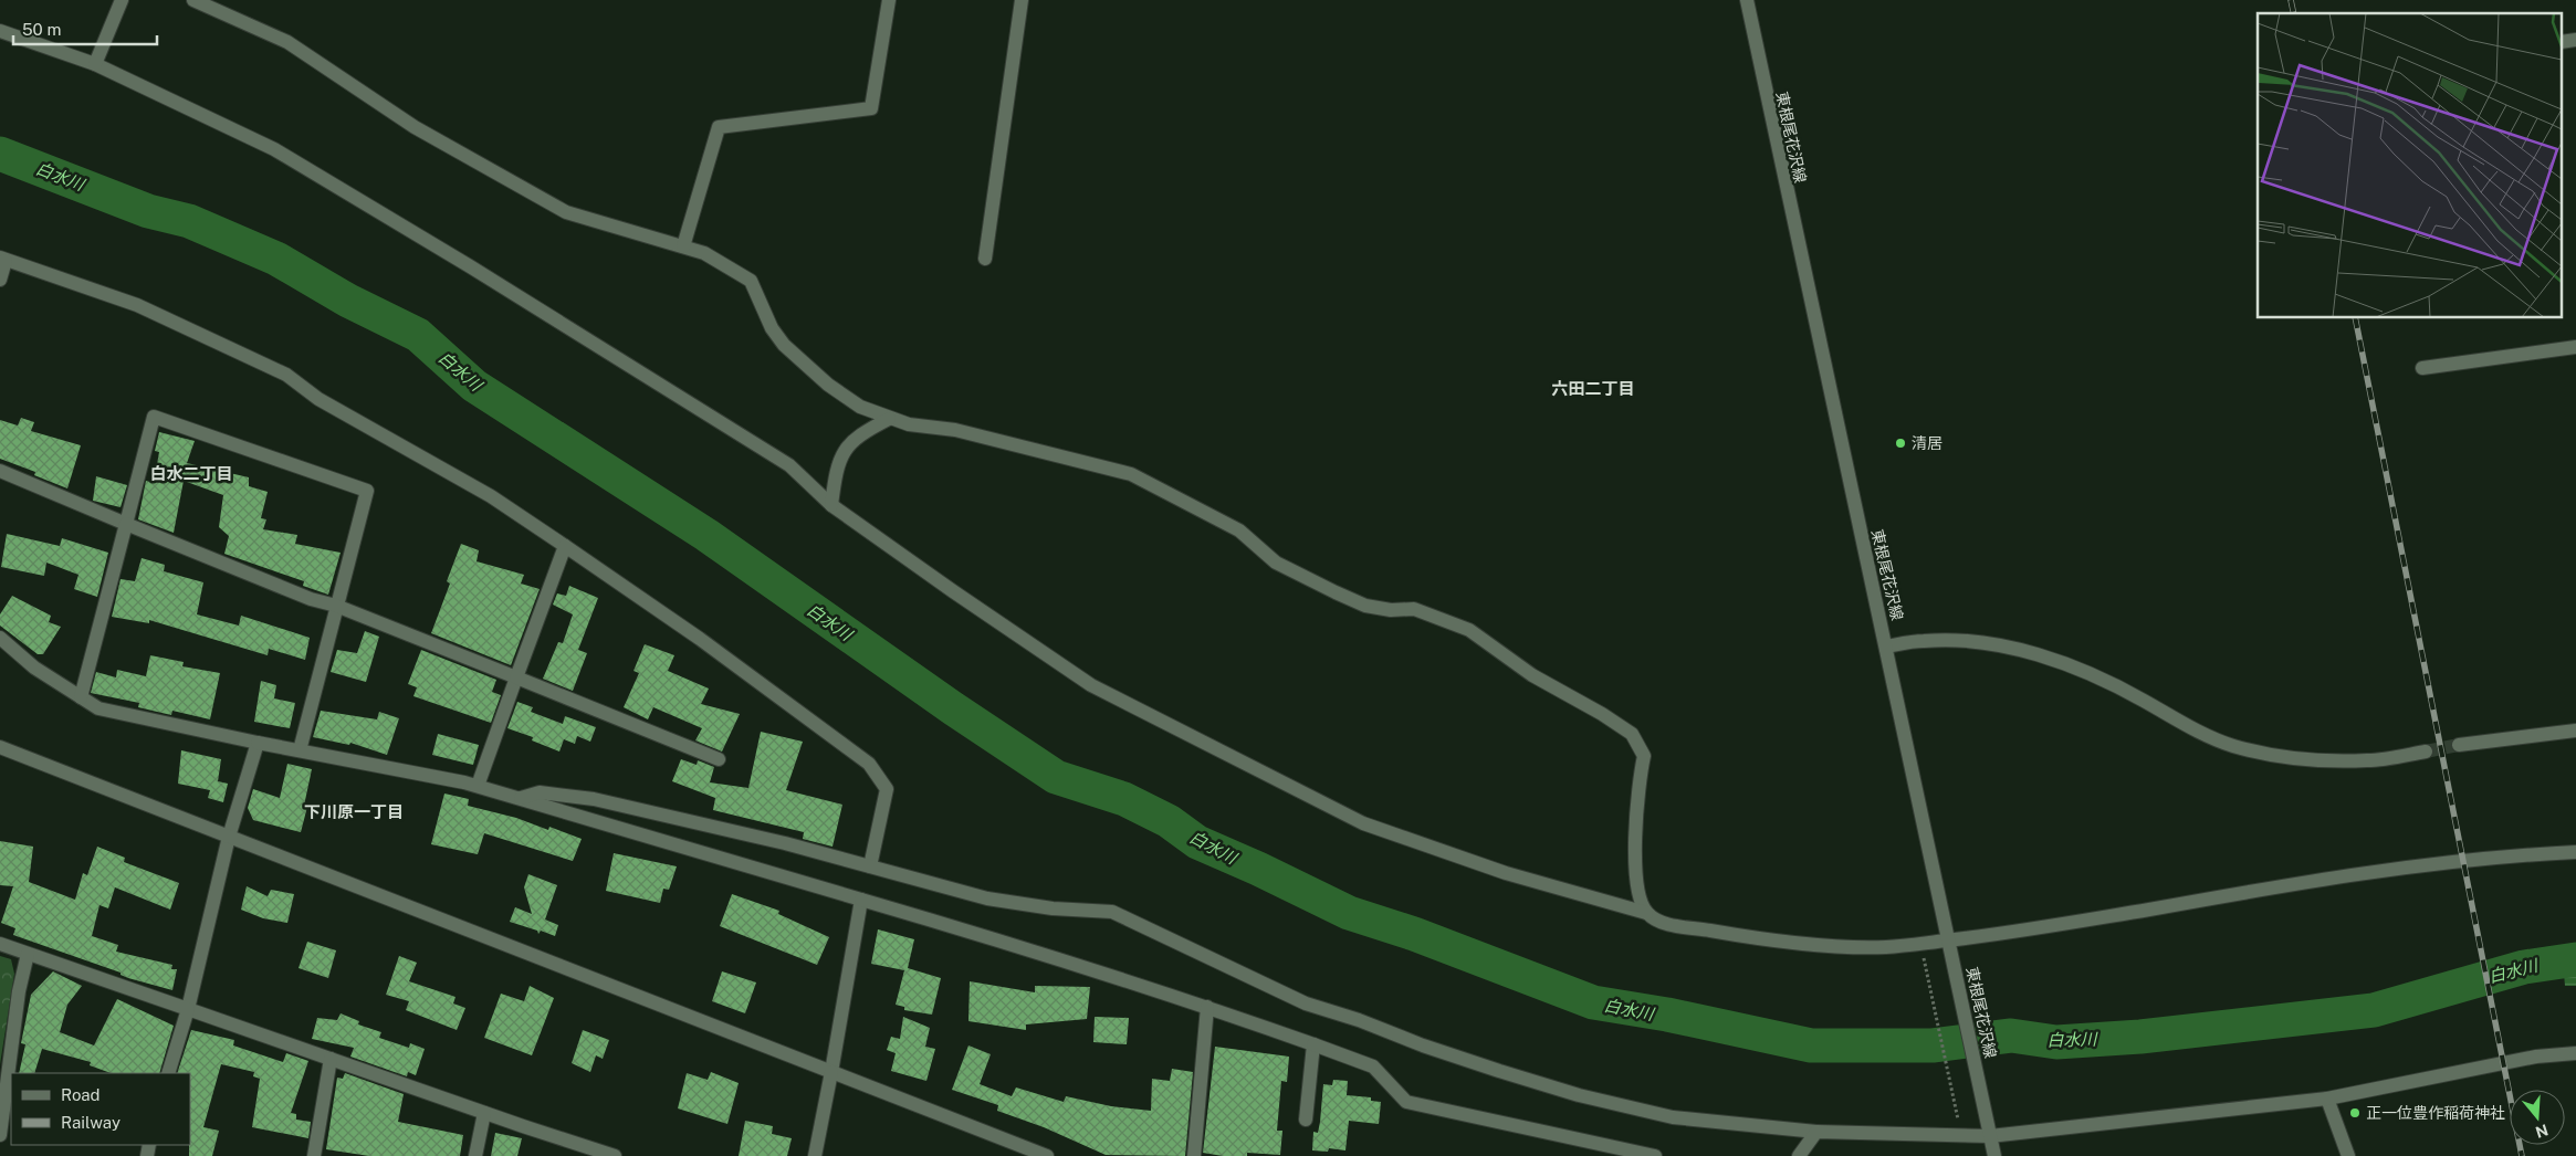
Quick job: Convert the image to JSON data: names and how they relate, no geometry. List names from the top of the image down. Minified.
{"streets":{"street":["東根尾花沢線"]},"districts":["六田二丁目","白水二丁目","下川原一丁目"],"water":["白水川"],"places":["清居","正一位豊作稲荷神社"],"legend":["Road","Railway"],"scale_bar":"50 m","north":"bottom"}
